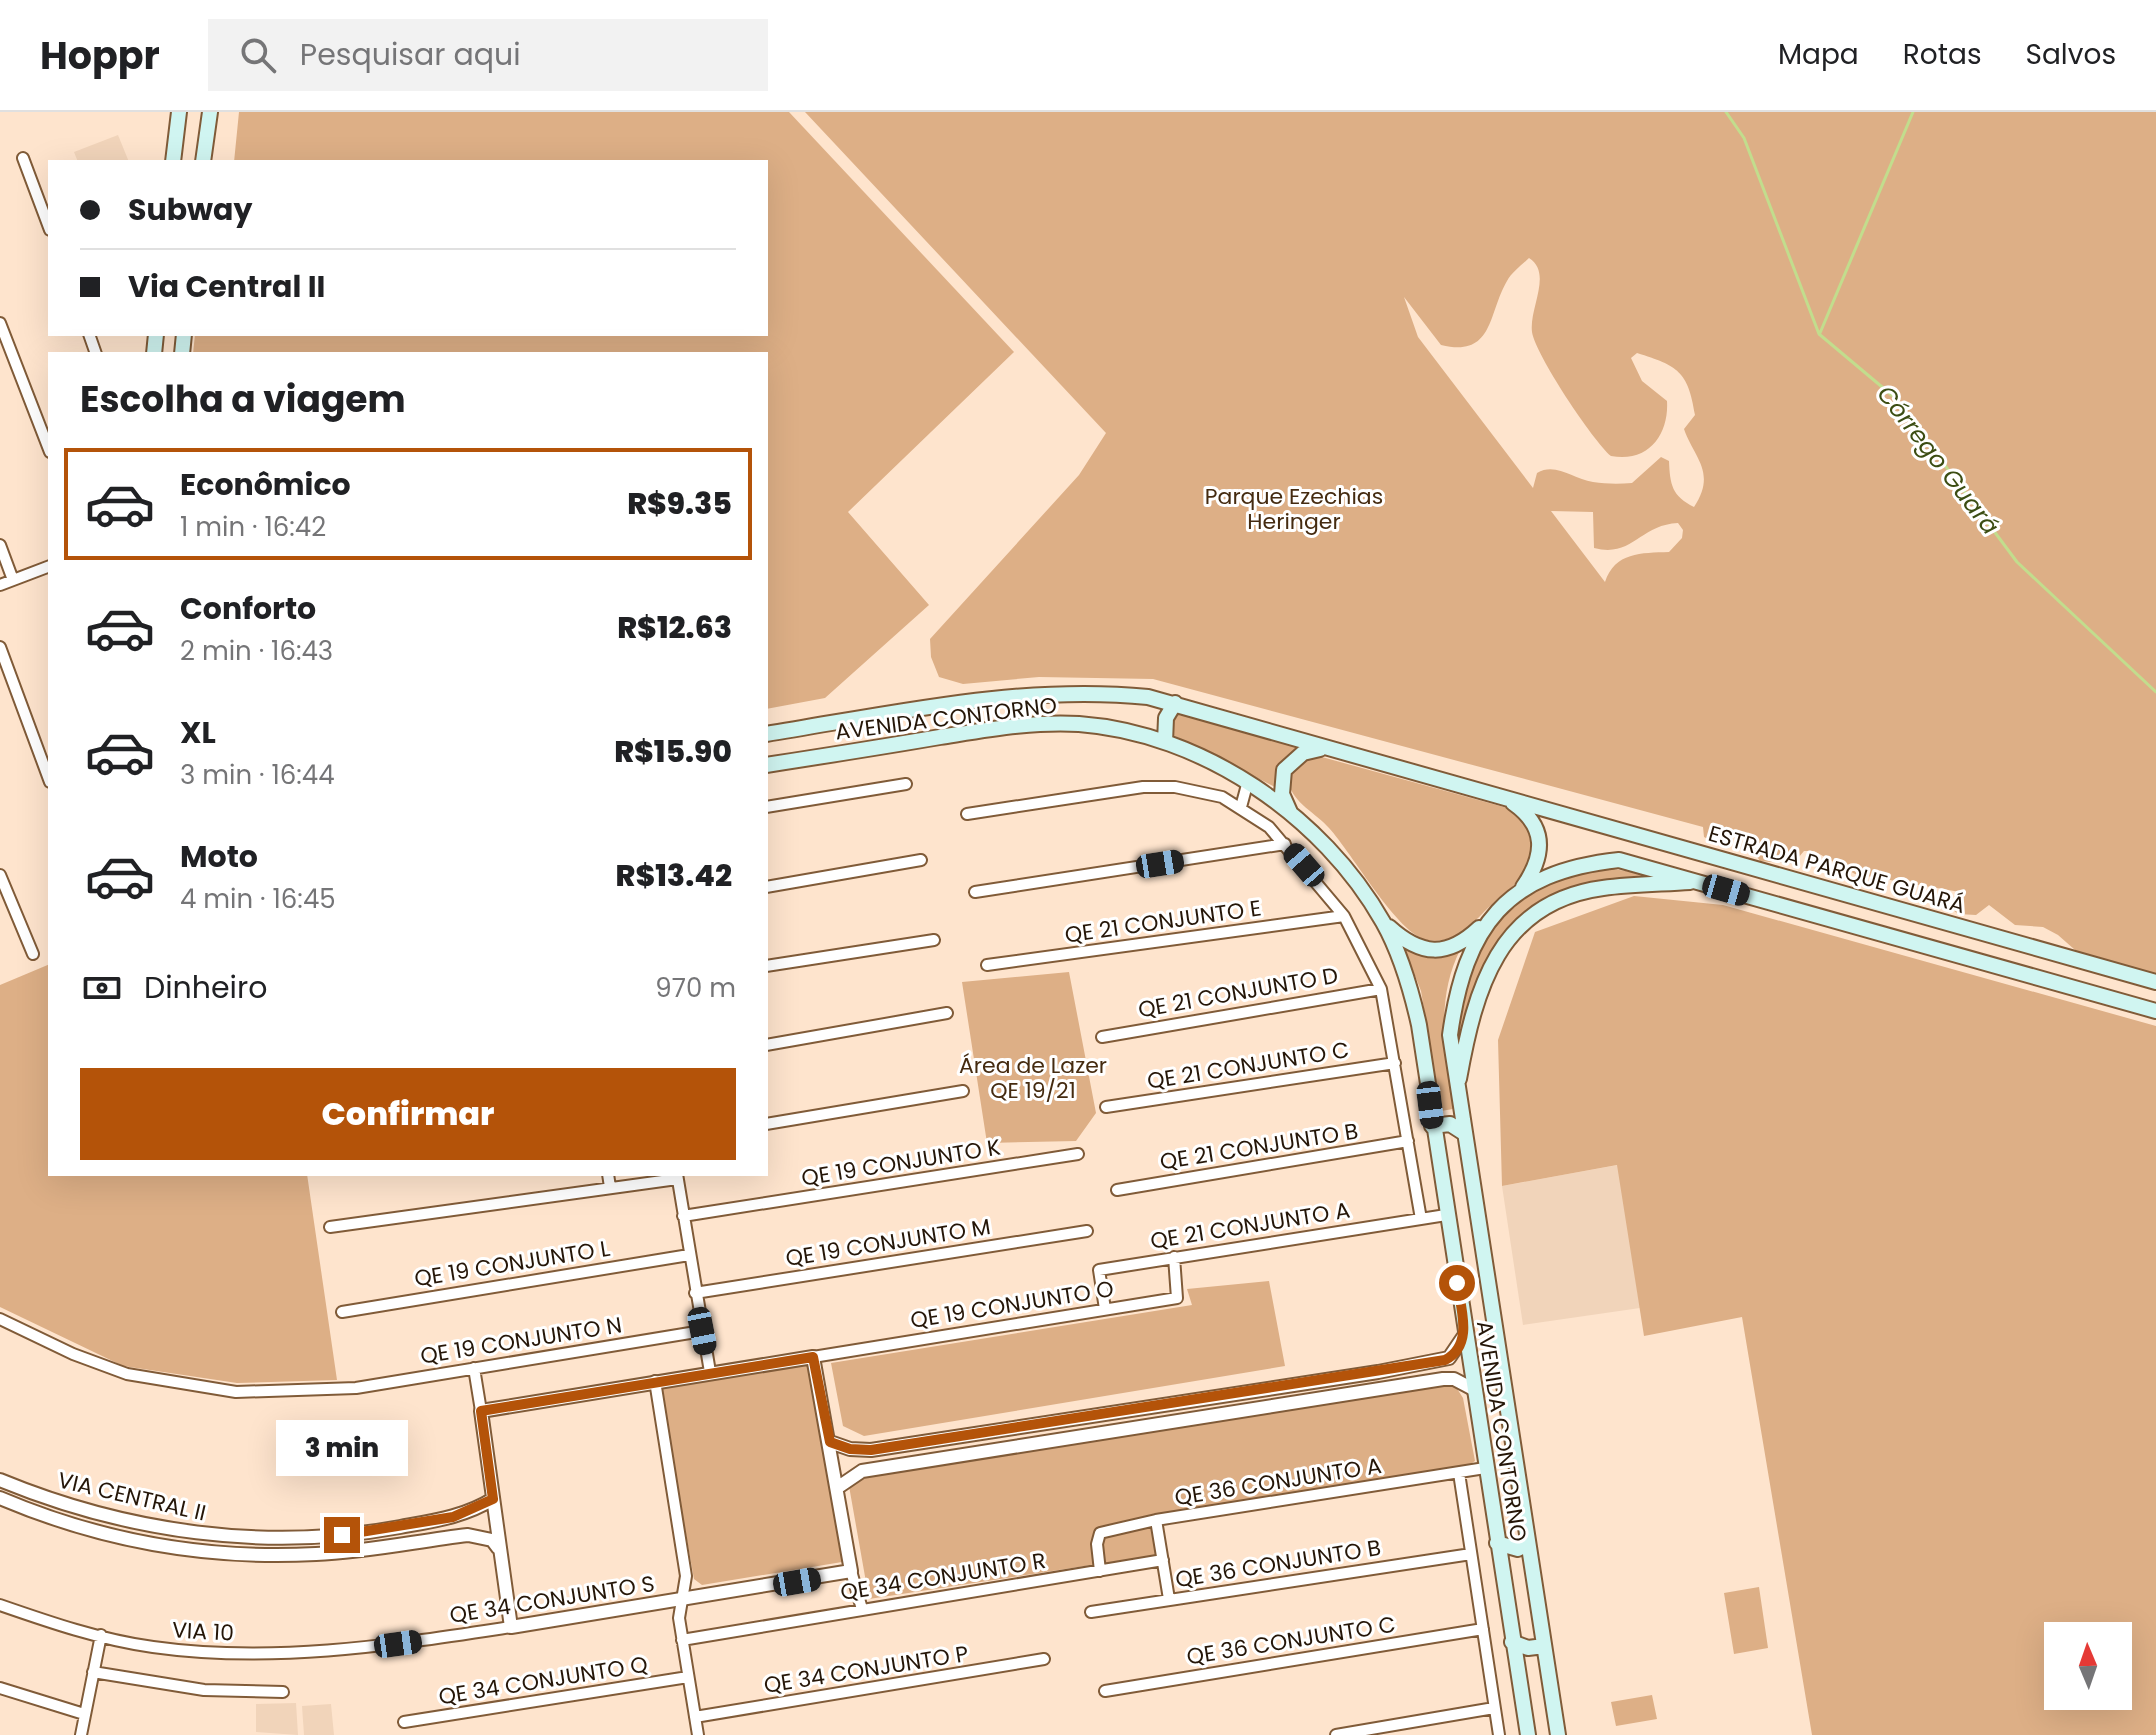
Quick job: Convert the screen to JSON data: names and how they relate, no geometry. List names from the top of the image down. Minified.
{"streets":{"main road":["AVENIDA CONTORNO","ESTRADA PARQUE GUARÁ"],"street":["QE 21 CONJUNTO E","QE 21 CONJUNTO D","QE 21 CONJUNTO C","QE 21 CONJUNTO B","QE 19 CONJUNTO K","QE 21 CONJUNTO A","QE 19 CONJUNTO M","QE 19 CONJUNTO L","QE 19 CONJUNTO O","QE 19 CONJUNTO N","QE 36 CONJUNTO A","VIA CENTRAL II","QE 36 CONJUNTO B","QE 34 CONJUNTO R","QE 34 CONJUNTO S","VIA 10","QE 36 CONJUNTO C","QE 34 CONJUNTO P","QE 34 CONJUNTO Q"]},"crossings":[["AVENIDA CONTORNO","ESTRADA PARQUE GUARÁ"],["AVENIDA CONTORNO","QE 21 CONJUNTO A"],["AVENIDA CONTORNO","QE 36 CONJUNTO A"],["QE 21 CONJUNTO A","QE 19 CONJUNTO O"],["QE 36 CONJUNTO A","QE 36 CONJUNTO B"],["QE 36 CONJUNTO A","QE 34 CONJUNTO R"],["QE 34 CONJUNTO S","VIA 10"]],"water":["Córrego Guará"],"parks":["Parque Ezechias Heringer","Área de Lazer QE 19/21"],"north":"top","page":{"header":"Hoppr","search":"Pesquisar aqui","nav":["Mapa","Rotas","Salvos"],"banner":["Subway","Via Central II"],"heading":"Escolha a viagem","list":[{"name":"Econômico","note":"1 min · 16:42","value":"R$9.35"},{"name":"Conforto","note":"2 min · 16:43","value":"R$12.63"},{"name":"XL","note":"3 min · 16:44","value":"R$15.90"},{"name":"Moto","note":"4 min · 16:45","value":"R$13.42"}],"pay":["Dinheiro","970 m"],"buttons":"Confirmar","bubble":"3 min"}}
